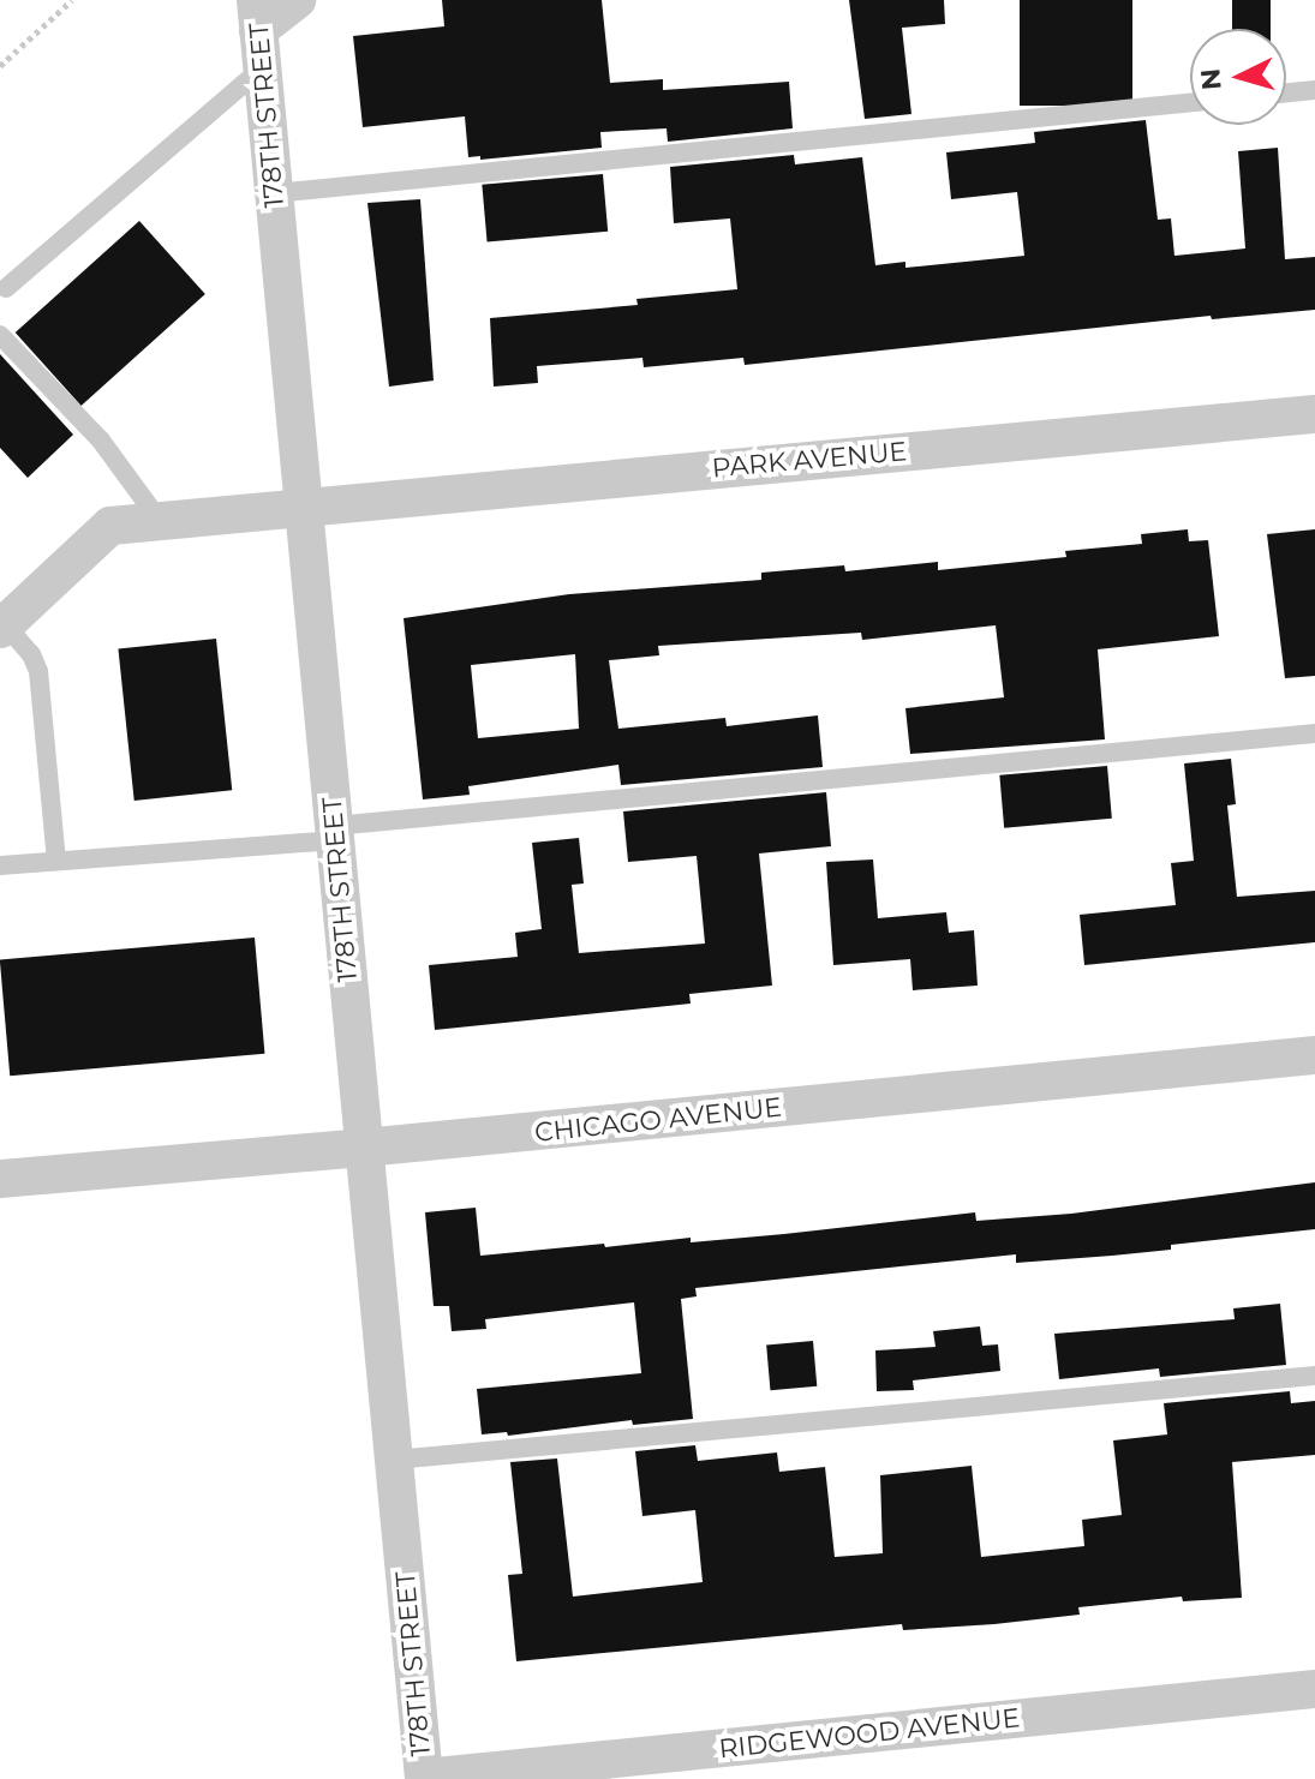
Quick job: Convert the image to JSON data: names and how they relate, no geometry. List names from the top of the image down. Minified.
{"streets":{"street":["178TH STREET","PARK AVENUE","CHICAGO AVENUE","RIDGEWOOD AVENUE"]},"crossings":[["178TH STREET","PARK AVENUE"],["178TH STREET","CHICAGO AVENUE"],["178TH STREET","RIDGEWOOD AVENUE"]],"north":"left"}
